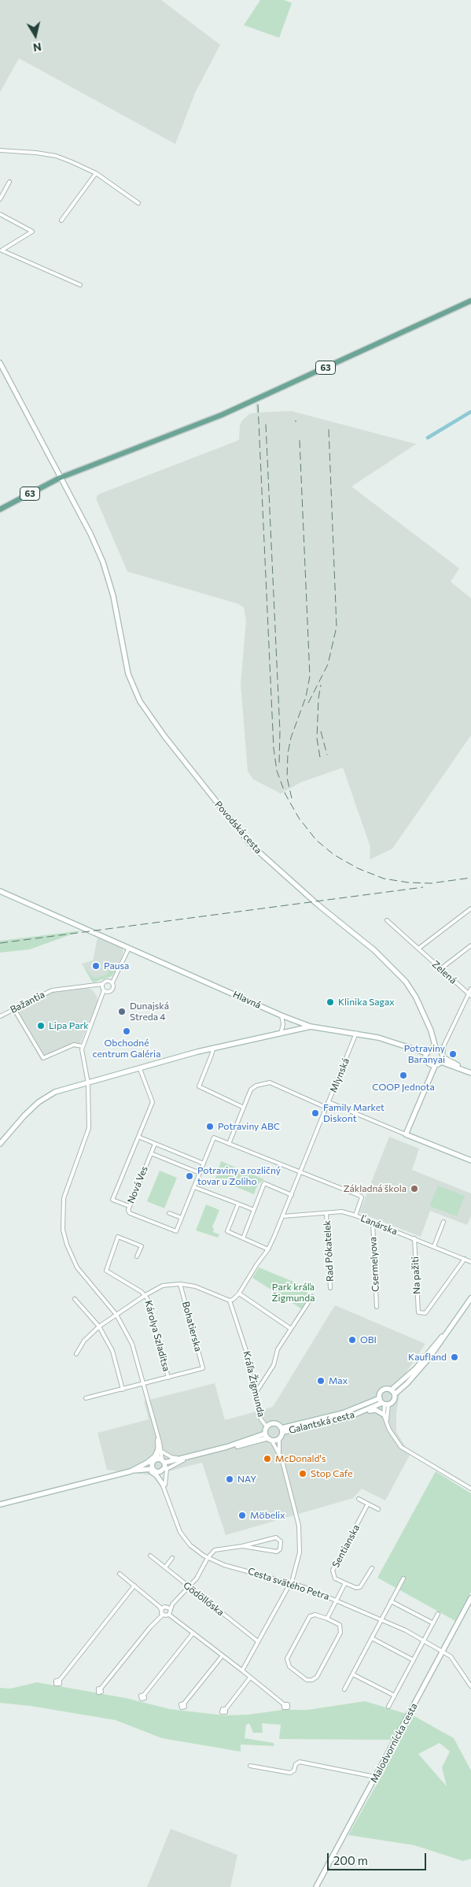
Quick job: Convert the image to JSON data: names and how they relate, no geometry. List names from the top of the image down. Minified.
{"streets":{"main road":["63"],"street":["Povodská cesta","Zelená","Hlavná","Bažantia","Mlynská","Nová Ves","Ľanárska","Rad Pókatelek","Csermelyova","Na pažiti","Bohatierska","Károlya Szladitsa","Kráľa Žigmunda","Galantská cesta","Sentianska","Cesta svätého Petra","Gödöllőska","Malodvornícka cesta"]},"crossings":[["63","Povodská cesta"],["Povodská cesta","Hlavná"],["Hlavná","Mlynská"],["Nová Ves","Ľanárska"],["Ľanárska","Rad Pókatelek"],["Ľanárska","Csermelyova"],["Ľanárska","Na pažiti"],["Bohatierska","Károlya Szladitsa"],["Kráľa Žigmunda","Galantská cesta"],["Sentianska","Cesta svätého Petra"],["Cesta svätého Petra","Malodvornícka cesta"]],"parks":["Park kráľa Žigmunda"],"places":["Pausa","Klinika Sagax","Dunajská Streda 4","Lipa Park","Obchodné centrum Galéria","Potraviny Baranyai","COOP Jednota","Family Market Diskont","Potraviny ABC","Potraviny a rozličný tovar u Zoliho","Základná škola","OBI","Kaufland","Max","McDonald's","Stop Cafe","NAY","Möbelix"],"scale_bar":"200 m","north":"bottom"}
